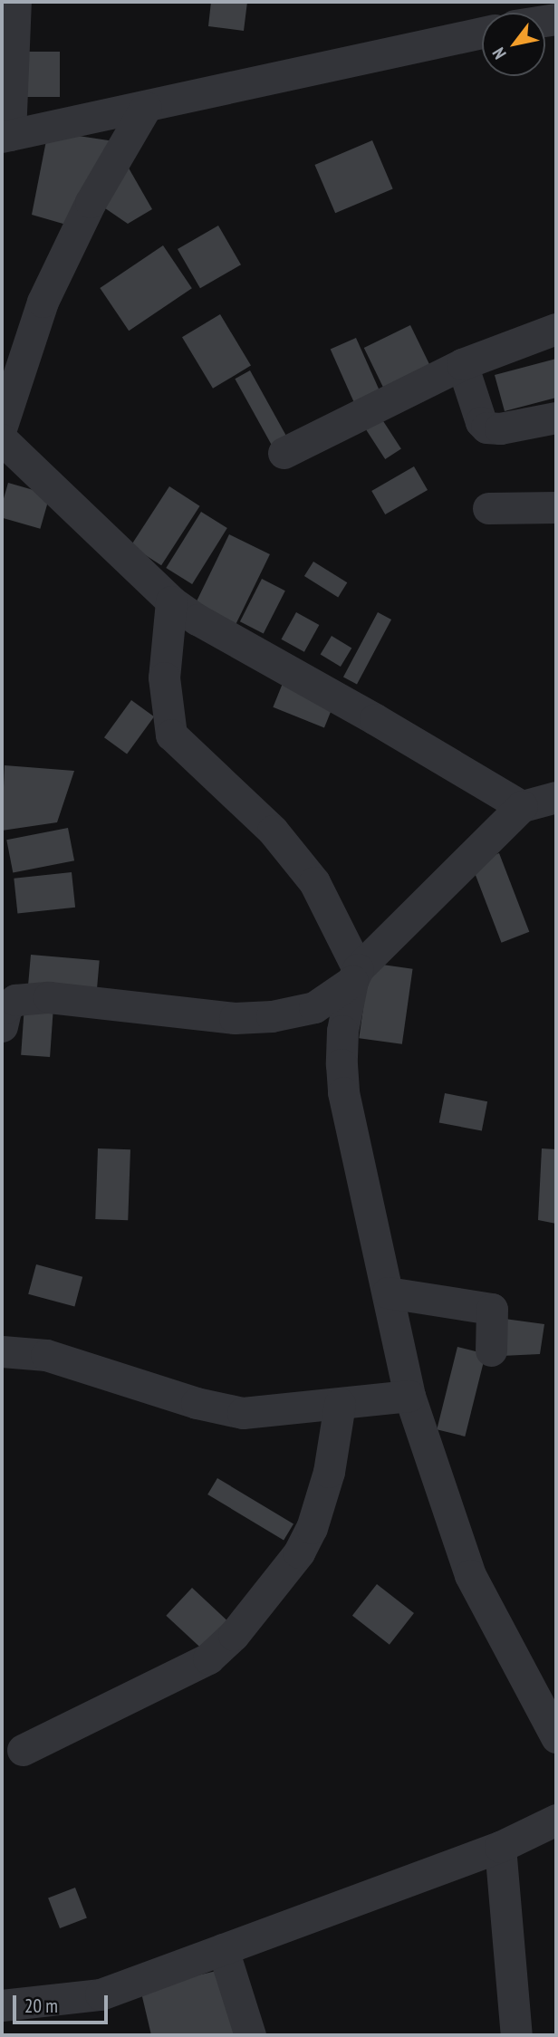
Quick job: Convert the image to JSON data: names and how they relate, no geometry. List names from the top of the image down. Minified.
{"scale_bar":"20 m","north":"bottom left"}
